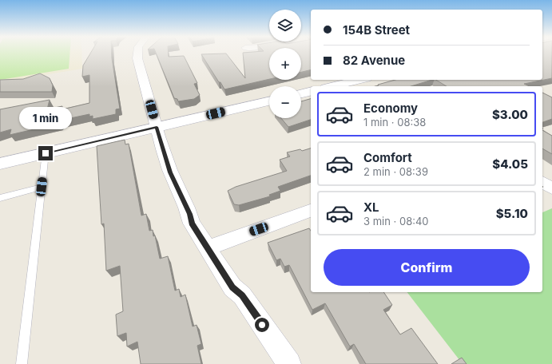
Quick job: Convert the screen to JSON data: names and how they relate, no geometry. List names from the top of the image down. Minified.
{"page":{"map_buttons":["+","−"],"banner":["154B Street","82 Avenue"],"list":[{"name":"Economy","note":"1 min · 08:38","value":"$3.00"},{"name":"Comfort","note":"2 min · 08:39","value":"$4.05"},{"name":"XL","note":"3 min · 08:40","value":"$5.10"}],"bubble":"1 min","buttons":"Confirm"}}
